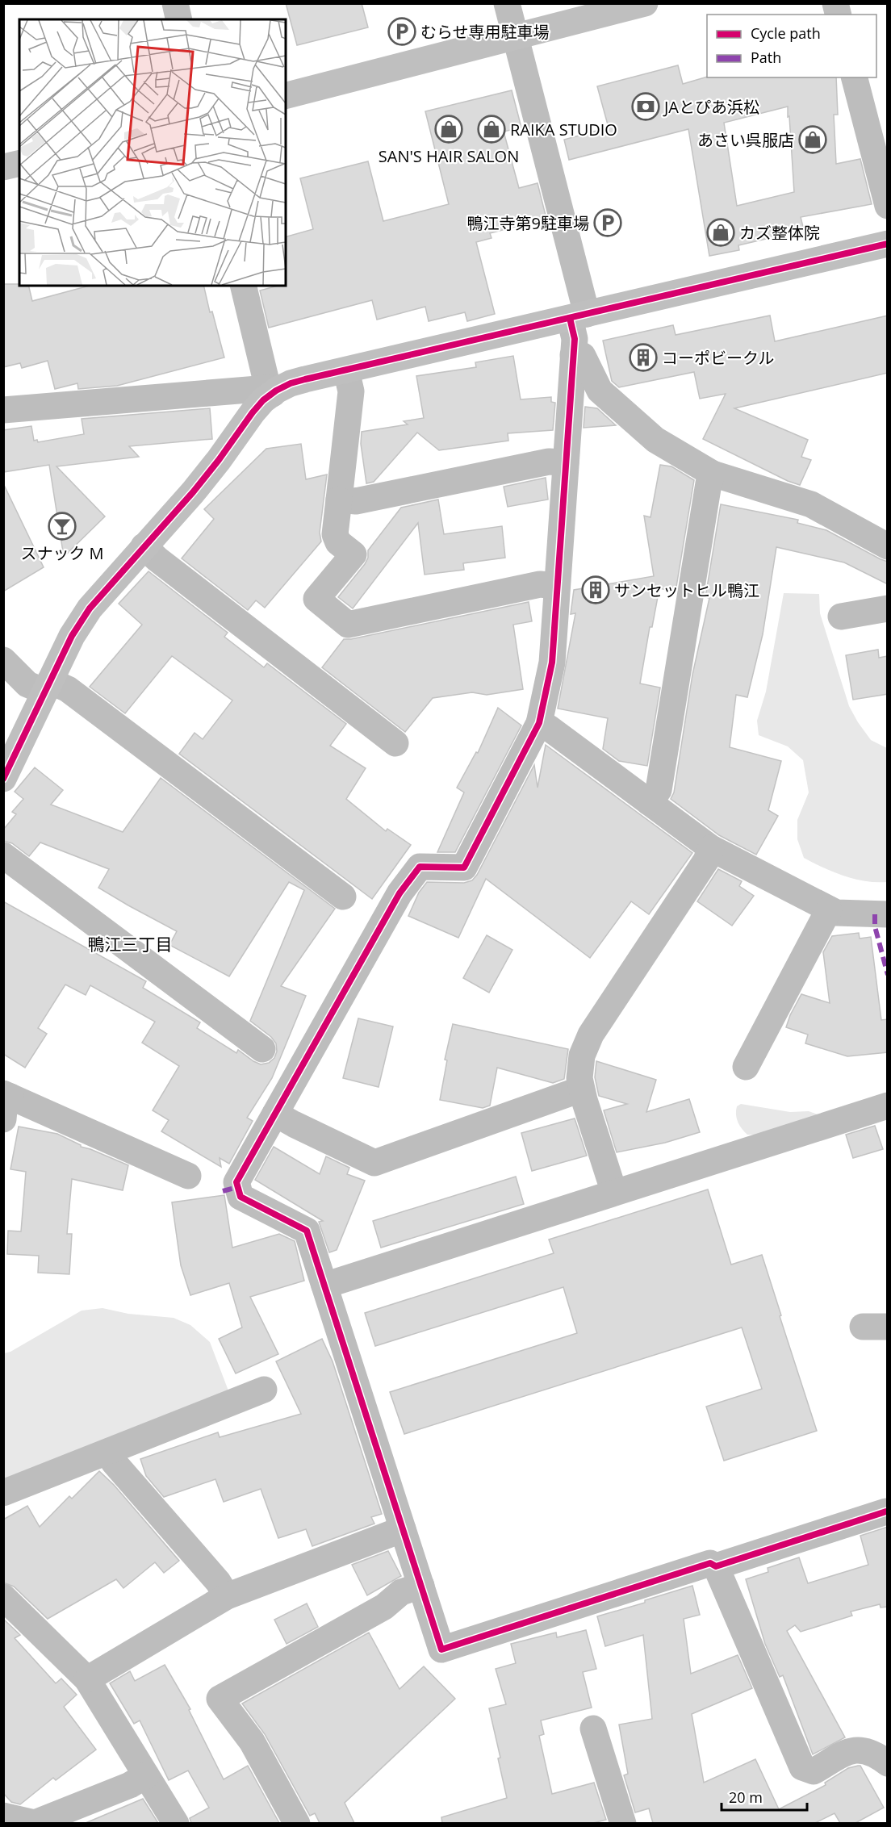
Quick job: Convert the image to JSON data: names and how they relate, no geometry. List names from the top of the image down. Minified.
{"districts":["鴨江三丁目"],"places":{"parking":["むらせ専用駐車場","鴨江寺第9駐車場"],"bank":["JAとぴあ浜松"],"shop":["SAN'S HAIR SALON","RAIKA STUDIO","あさい呉服店","カズ整体院"],"building":["コーポビークル","サンセットヒル鴨江"],"bar":["スナック M"]},"legend":["Cycle path","Path"],"scale_bar":"20 m"}
